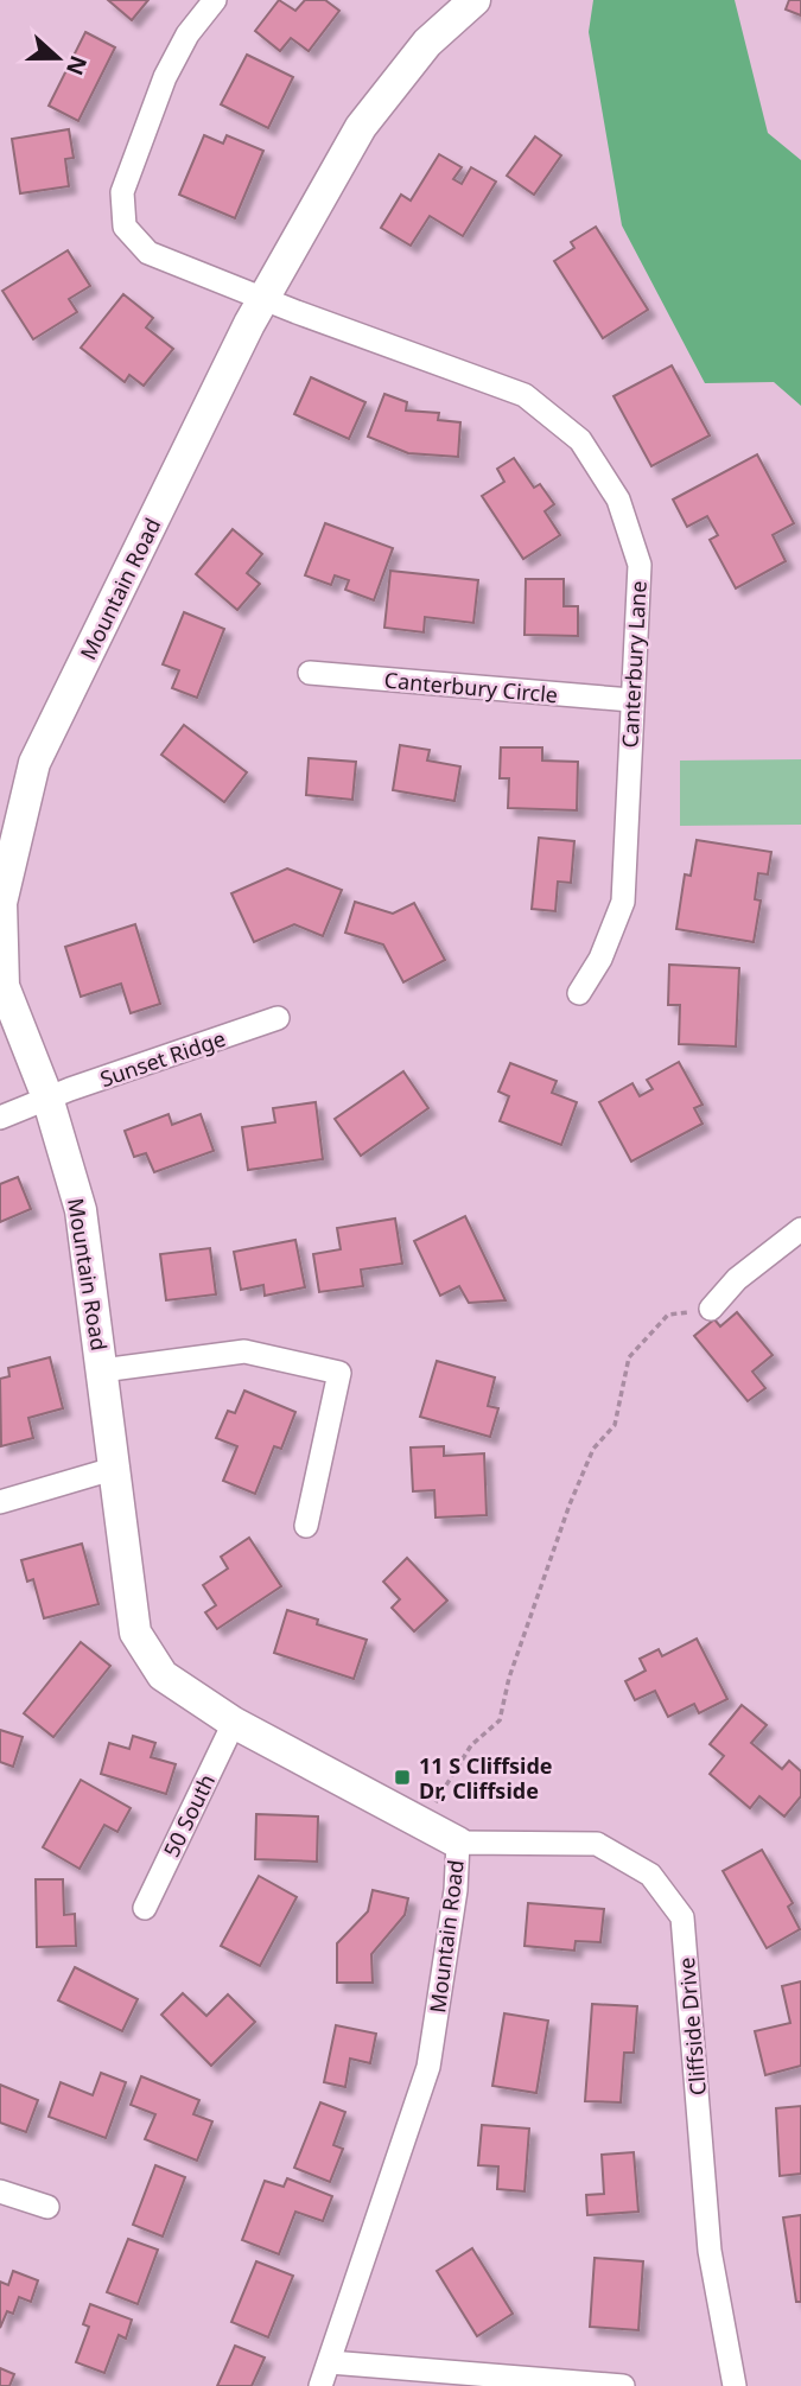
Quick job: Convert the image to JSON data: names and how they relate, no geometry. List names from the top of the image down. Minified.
{"streets":{"street":["Mountain Road","Canterbury Lane","Canterbury Circle","Sunset Ridge","50 South","Cliffside Drive"]},"crossings":[["Mountain Road","Canterbury Lane"],["Mountain Road","Sunset Ridge"],["Mountain Road","50 South"],["Mountain Road","Cliffside Drive"],["Canterbury Lane","Canterbury Circle"]],"places":{"transit":["11 S Cliffside Dr, Cliffside"]},"north":"right"}
